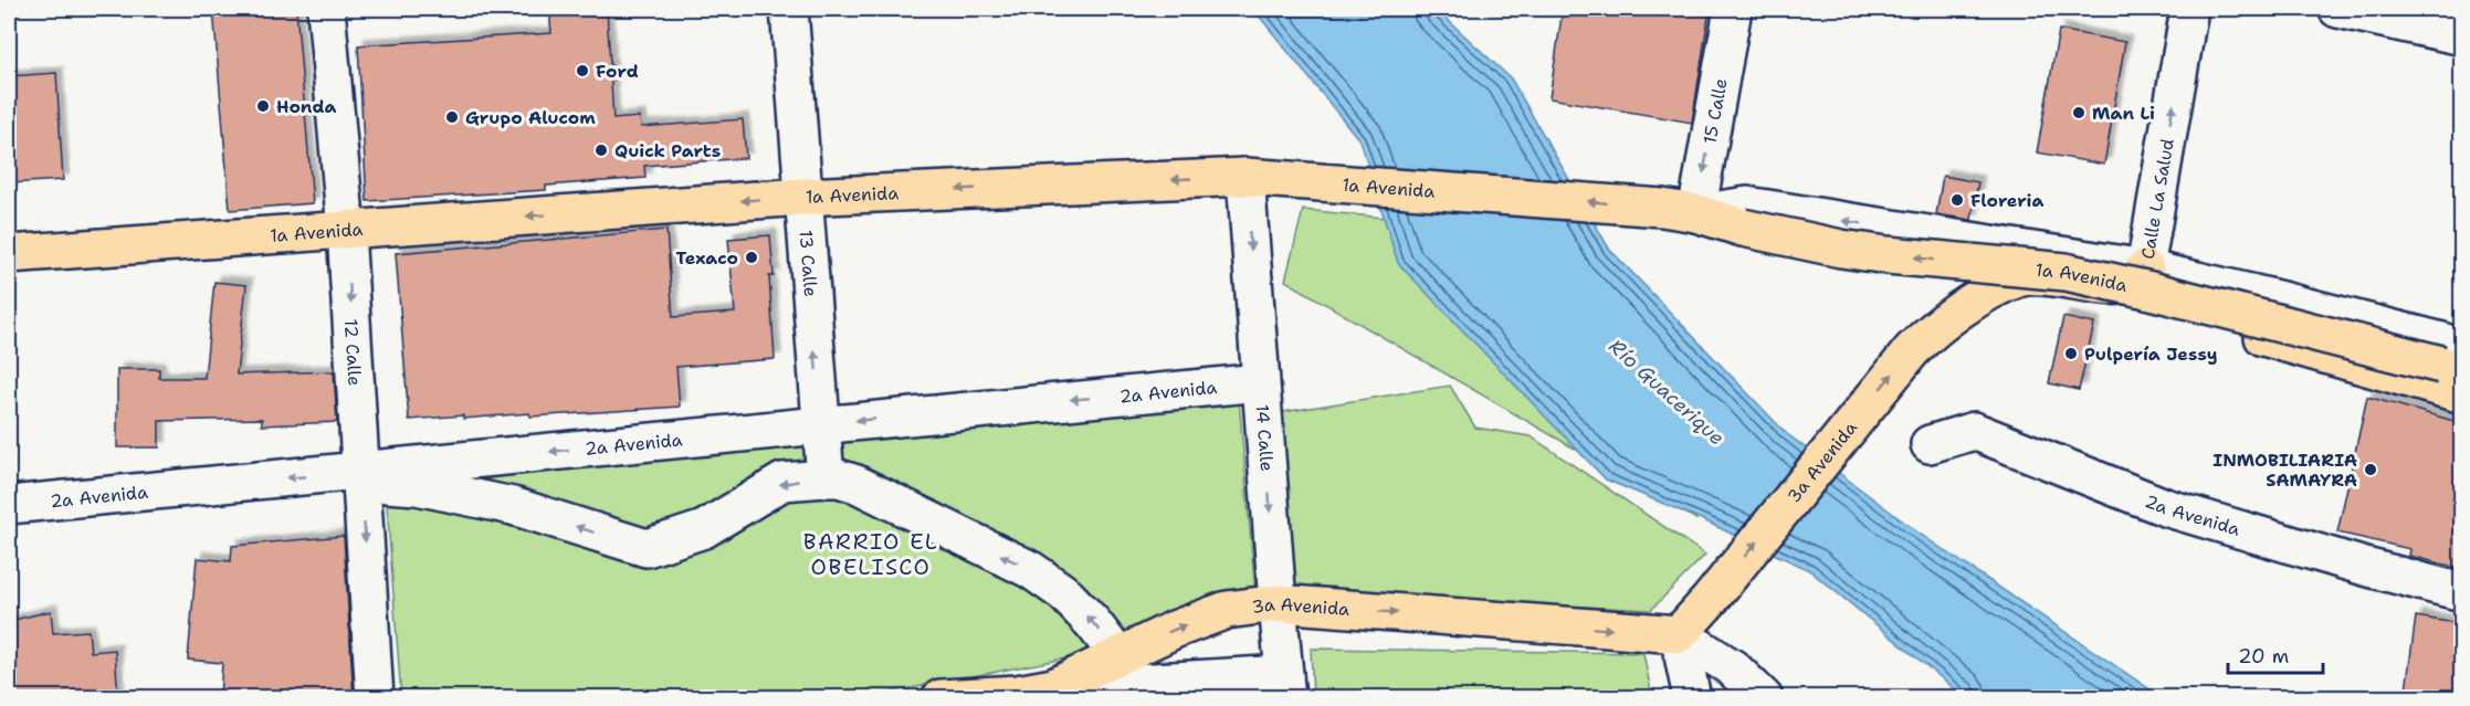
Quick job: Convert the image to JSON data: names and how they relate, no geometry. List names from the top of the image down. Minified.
{"streets":{"main road":["1a Avenida","3a Avenida"],"street":["15 Calle","Calle La Salud","13 Calle","12 Calle","2a Avenida","14 Calle"]},"crossings":[["15 Calle","1a Avenida"],["1a Avenida","Calle La Salud"],["1a Avenida","13 Calle"],["1a Avenida","12 Calle"],["1a Avenida","14 Calle"],["1a Avenida","3a Avenida"],["Calle La Salud","3a Avenida"],["13 Calle","2a Avenida"],["12 Calle","2a Avenida"],["2a Avenida","14 Calle"],["14 Calle","3a Avenida"]],"one_way":["15 Calle","1a Avenida","Calle La Salud","13 Calle","12 Calle","14 Calle","3a Avenida"],"districts":["BARRIO EL OBELISCO"],"water":["Río Guacerique"],"places":["Ford","Honda","Man Li","Grupo Alucom","Quick Parts","Floreria","Texaco","Pulpería Jessy","INMOBILIARIA SAMAYRA"],"scale_bar":"20 m"}
